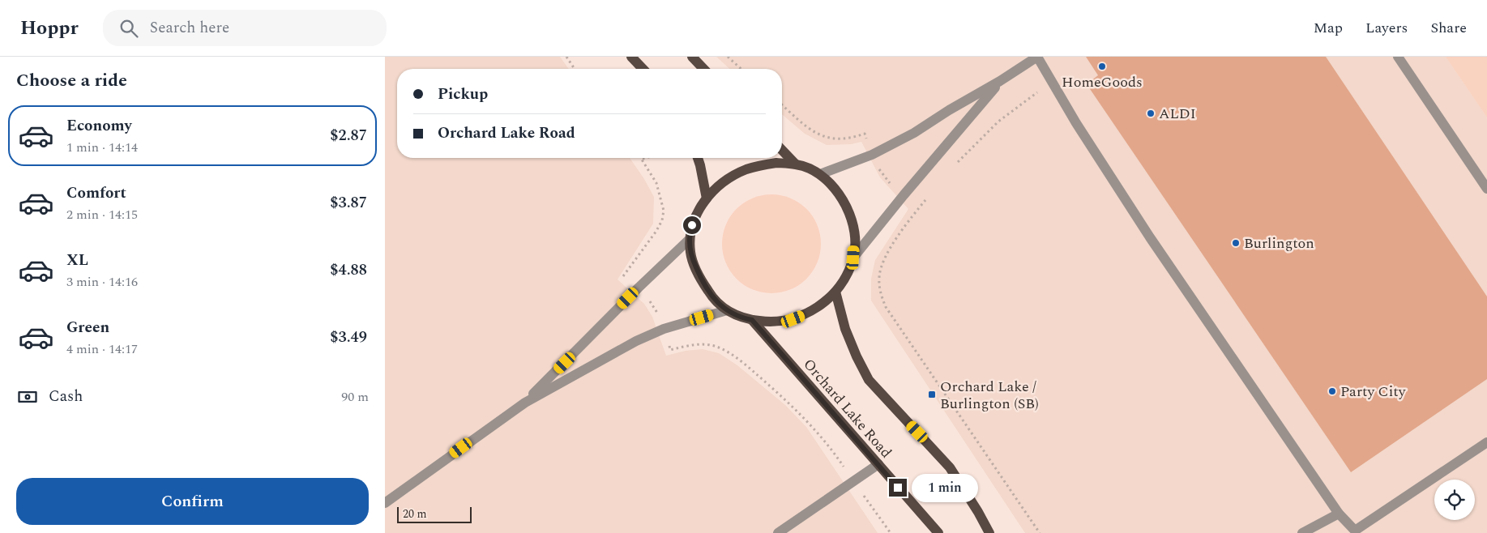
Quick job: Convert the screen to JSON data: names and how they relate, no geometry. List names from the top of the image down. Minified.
{"streets":{"main road":["Orchard Lake Road"]},"places":{"other":["HomeGoods","ALDI","Burlington","Party City"],"transit":["Orchard Lake / Burlington (SB)"]},"scale_bar":"20 m","page":{"header":"Hoppr","search":"Search here","nav":["Map","Layers","Share"],"heading":"Choose a ride","banner":["Pickup","Orchard Lake Road"],"list":[{"name":"Economy","note":"1 min · 14:14","value":"$2.87"},{"name":"Comfort","note":"2 min · 14:15","value":"$3.87"},{"name":"XL","note":"3 min · 14:16","value":"$4.88"},{"name":"Green","note":"4 min · 14:17","value":"$3.49"}],"pay":["Cash","90 m"],"buttons":"Confirm","bubble":"1 min","scale":"20 m"}}
